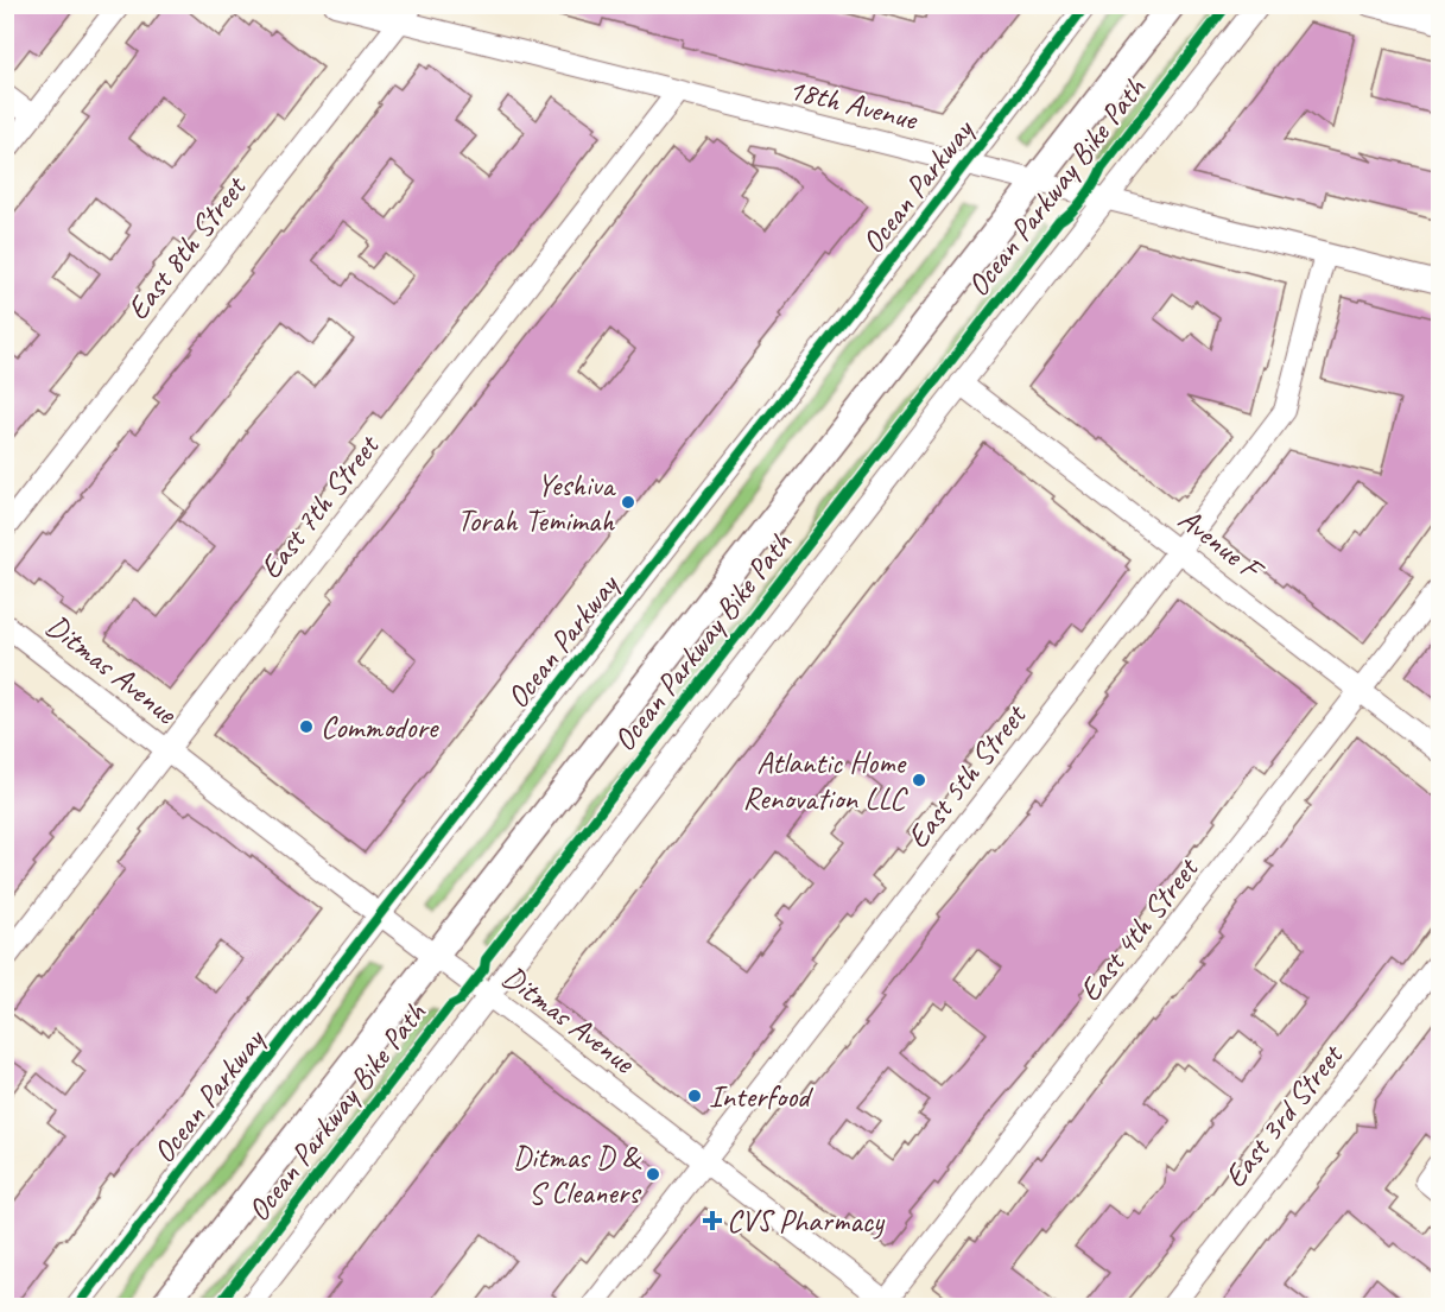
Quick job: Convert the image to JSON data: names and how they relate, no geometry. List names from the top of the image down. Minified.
{"streets":{"street":["18th Avenue","Ocean Parkway","East 8th Street","East 7th Street","Avenue F","Ditmas Avenue","East 5th Street","East 4th Street","East 3rd Street"],"cycle path":["Ocean Parkway Bike Path"]},"crossings":[["18th Avenue","Ocean Parkway"],["18th Avenue","East 8th Street"],["18th Avenue","East 7th Street"],["18th Avenue","East 5th Street"],["Ocean Parkway","Ditmas Avenue"],["East 7th Street","Ditmas Avenue"],["Avenue F","East 5th Street"],["Avenue F","East 4th Street"],["Ditmas Avenue","East 5th Street"],["Ditmas Avenue","East 4th Street"]],"places":{"other":["Yeshiva Torah Temimah","Commodore","Atlantic Home Renovation LLC","Interfood","Ditmas D & S Cleaners"],"health":["CVS Pharmacy"]}}
